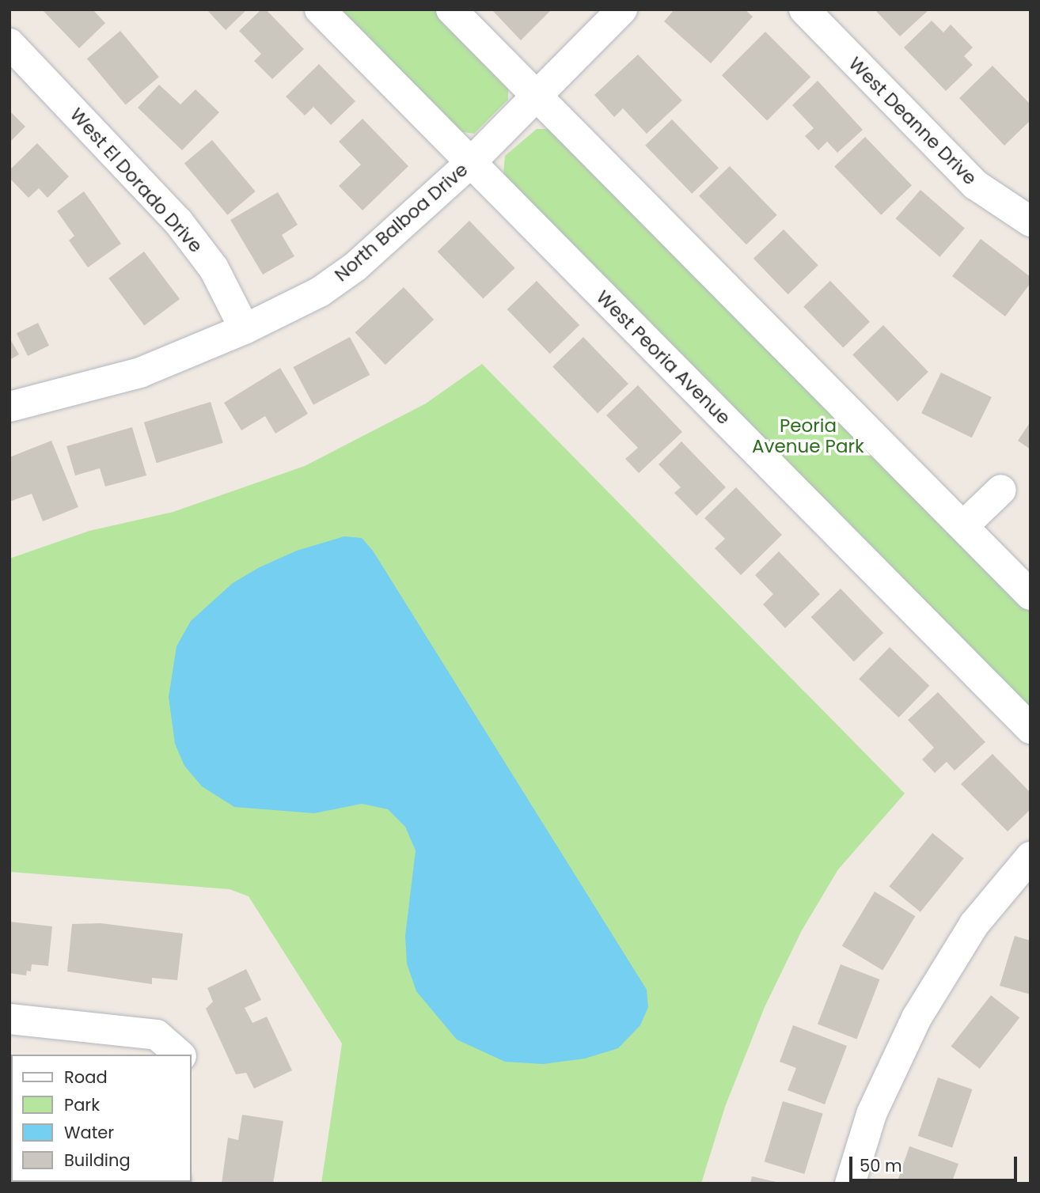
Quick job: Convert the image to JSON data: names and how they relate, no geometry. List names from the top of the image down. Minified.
{"streets":{"street":["West Deanne Drive","West El Dorado Drive","North Balboa Drive","West Peoria Avenue"]},"crossings":[["West El Dorado Drive","North Balboa Drive"],["North Balboa Drive","West Peoria Avenue"]],"parks":["Peoria Avenue Park"],"legend":["Road","Park","Water","Building"],"scale_bar":"50 m"}
